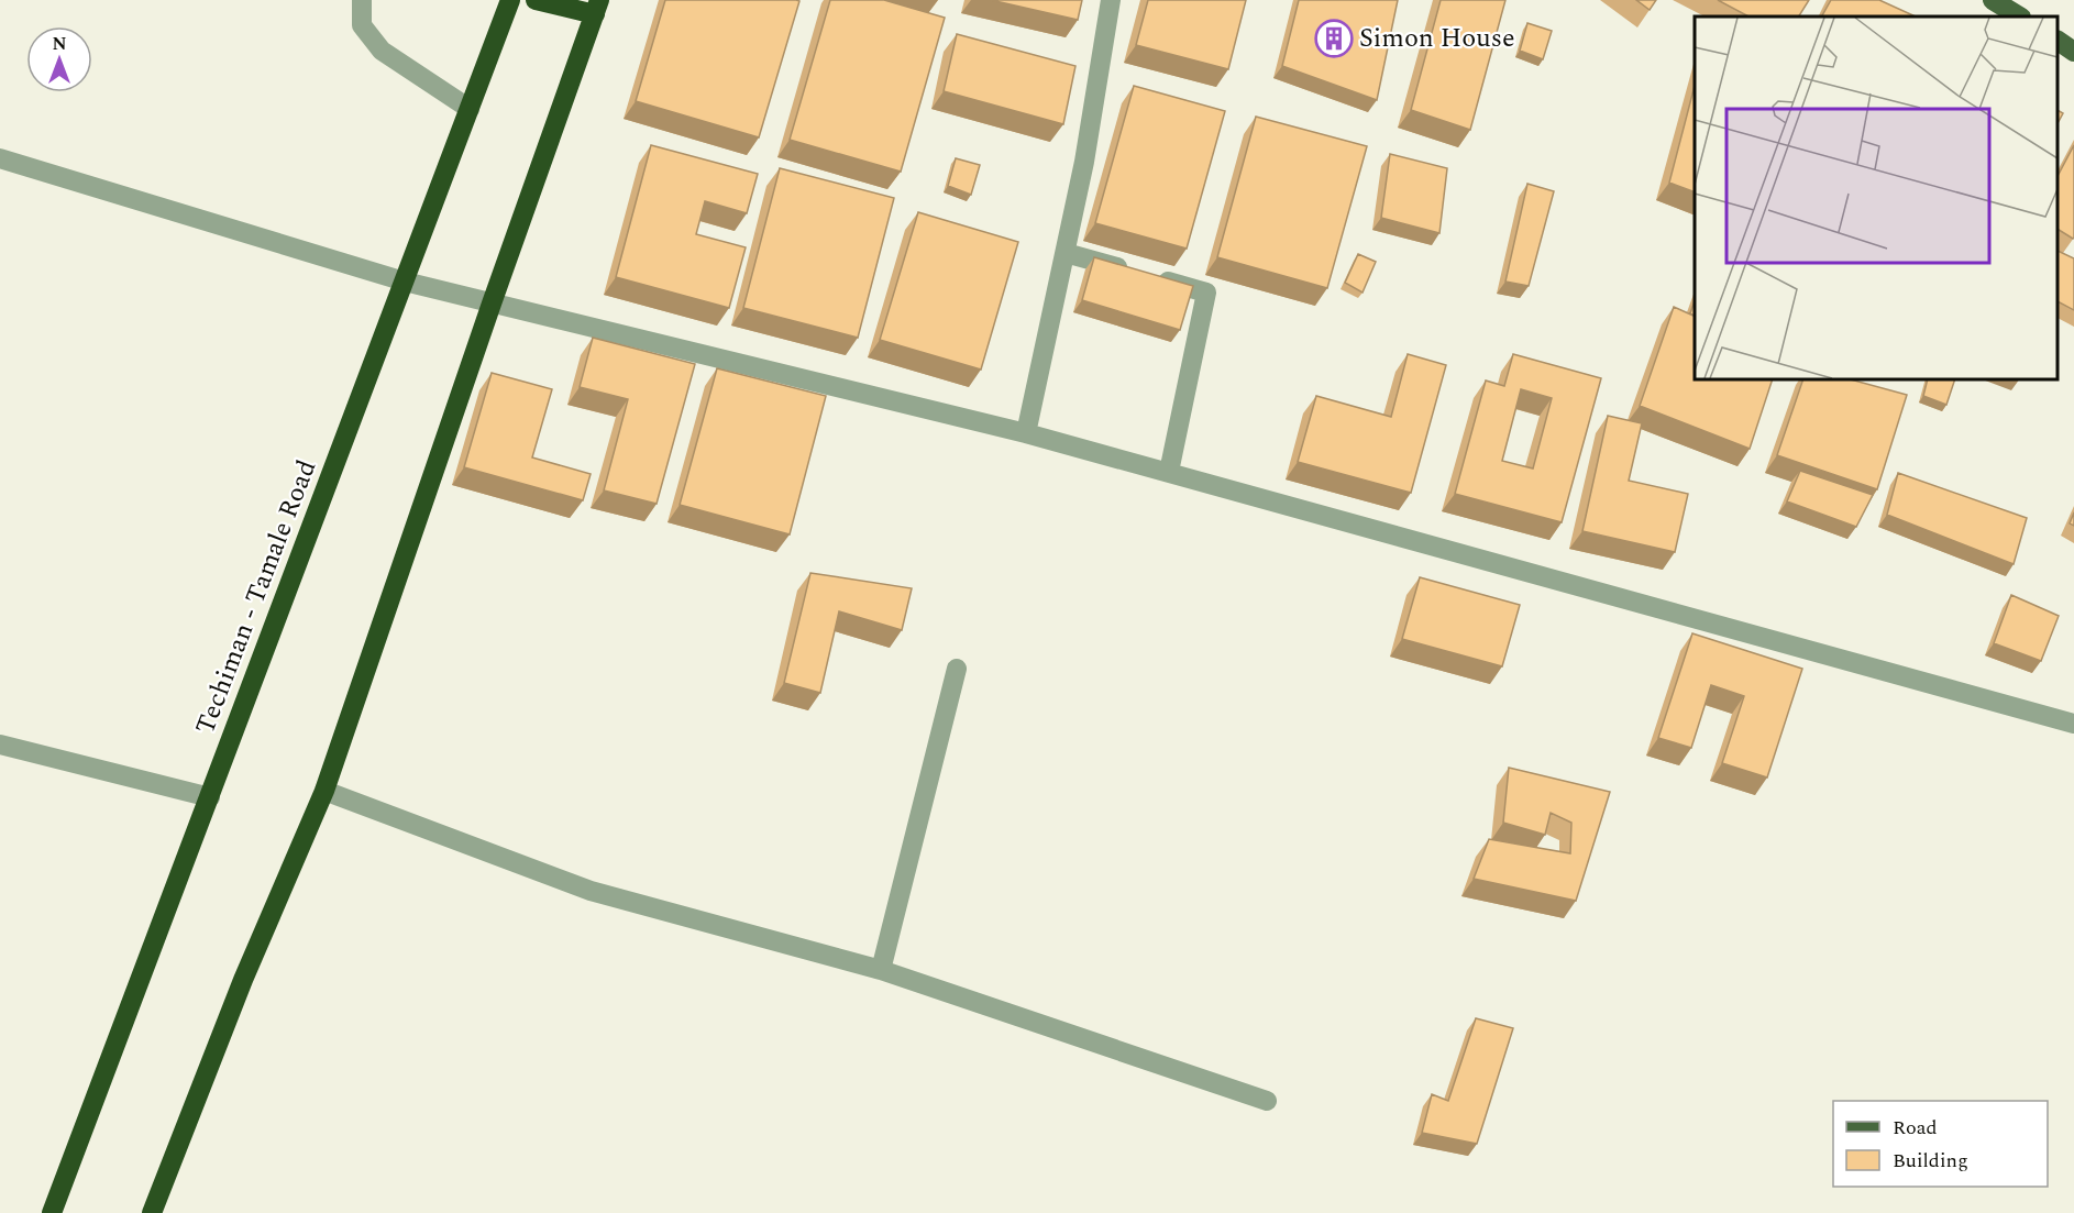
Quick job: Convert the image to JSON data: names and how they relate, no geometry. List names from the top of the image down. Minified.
{"streets":{"highway":["Techiman - Tamale Road"]},"places":{"building":["Simon House"]},"legend":["Road","Building"],"north":"top"}
